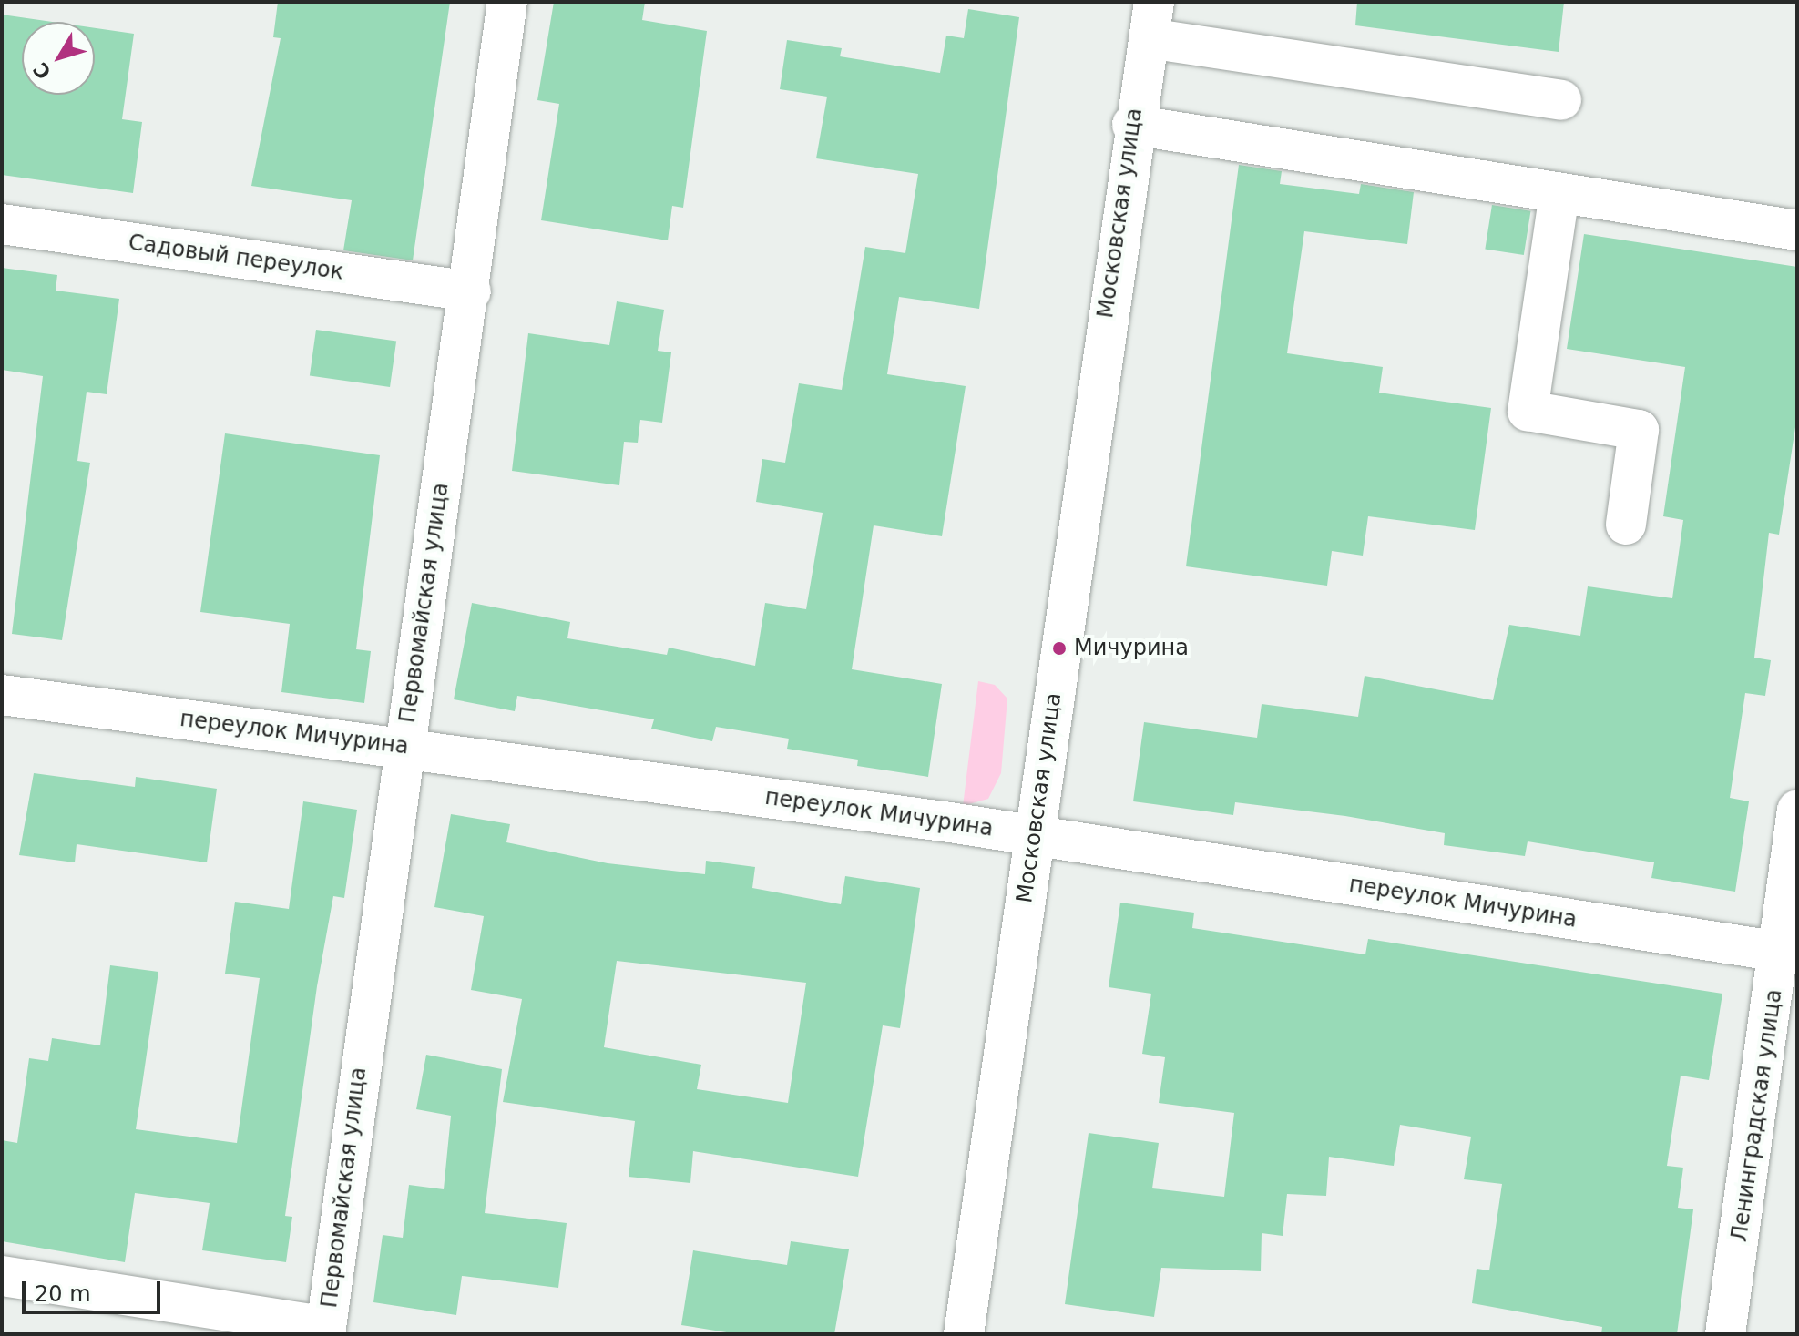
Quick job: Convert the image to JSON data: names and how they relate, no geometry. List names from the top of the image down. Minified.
{"streets":{"street":["Московская улица","Садовый переулок","Первомайская улица","переулок Мичурина","Ленинградская улица"]},"crossings":[["Московская улица","переулок Мичурина"],["Садовый переулок","Первомайская улица"],["Первомайская улица","переулок Мичурина"],["переулок Мичурина","Ленинградская улица"]],"places":["Мичурина"],"scale_bar":"20 m","north":"bottom left"}
